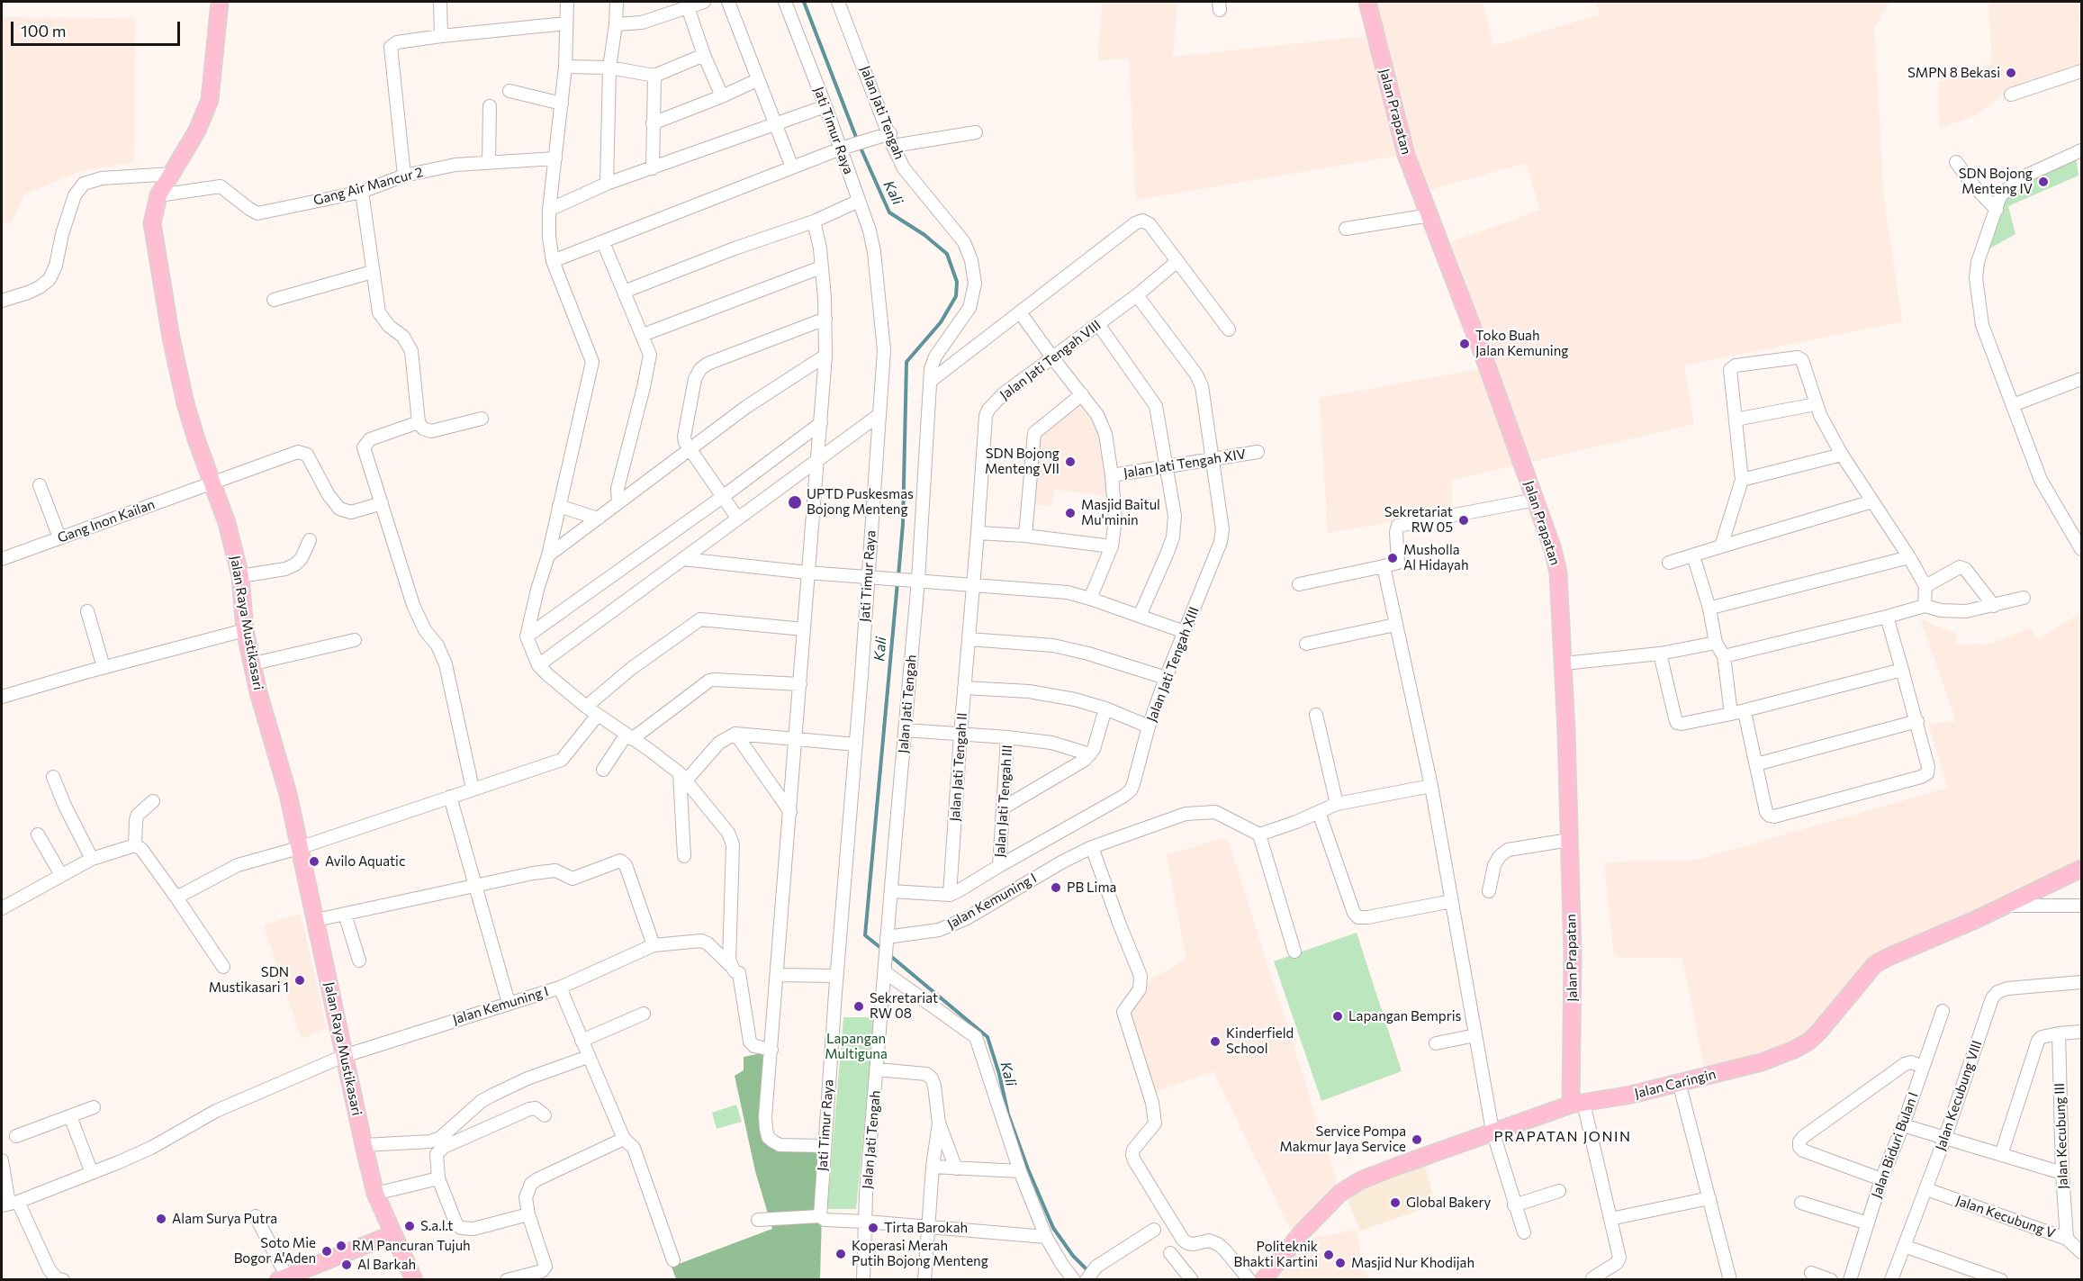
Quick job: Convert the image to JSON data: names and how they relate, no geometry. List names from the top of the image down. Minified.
{"streets":{"main road":["Jalan Prapatan","Jalan Raya Mustikasari","Jalan Caringin"],"street":["Jalan Jati Tengah","Jati Timur Raya","Gang Air Mancur 2","Jalan Jati Tengah VIII","Jalan Jati Tengah XIV","Gang Inon Kailan","Jalan Jati Tengah XIII","Jalan Jati Tengah II","Jalan Jati Tengah III","Jalan Kemuning I","Jalan Kecubung VIII","Jalan Kecubung III","Jalan Biduri Bulan I","Jalan Kecubung V"]},"crossings":[["Jalan Prapatan","Jalan Caringin"],["Jalan Jati Tengah","Jalan Kemuning I"],["Gang Air Mancur 2","Jalan Raya Mustikasari"],["Jalan Jati Tengah VIII","Jalan Jati Tengah XIII"],["Jalan Jati Tengah VIII","Jalan Jati Tengah II"],["Jalan Jati Tengah XIV","Jalan Jati Tengah XIII"],["Gang Inon Kailan","Jalan Raya Mustikasari"],["Jalan Raya Mustikasari","Jalan Kemuning I"],["Jalan Jati Tengah XIII","Jalan Jati Tengah II"],["Jalan Jati Tengah XIII","Jalan Jati Tengah III"],["Jalan Kecubung VIII","Jalan Kecubung V"],["Jalan Kecubung III","Jalan Kecubung V"]],"districts":["PRAPATAN JONIN"],"water":["Kali"],"parks":["Lapangan Multiguna"],"places":["SMPN 8 Bekasi","SDN Bojong Menteng IV","Toko Buah Jalan Kemuning","SDN Bojong Menteng VII","UPTD Puskesmas Bojong Menteng","Masjid Baitul Mu'minin","Sekretariat RW 05","Musholla Al Hidayah","Avilo Aquatic","PB Lima","SDN Mustikasari 1","Sekretariat RW 08","Lapangan Bempris","Kinderfield School","Service Pompa Makmur Jaya Service","Global Bakery","Alam Surya Putra","S.a.l.t","Tirta Barokah","RM Pancuran Tujuh","Soto Mie Bogor A'Aden","Koperasi Merah Putih Bojong Menteng","Politeknik Bhakti Kartini","Masjid Nur Khodijah","Al Barkah"],"scale_bar":"100 m"}
